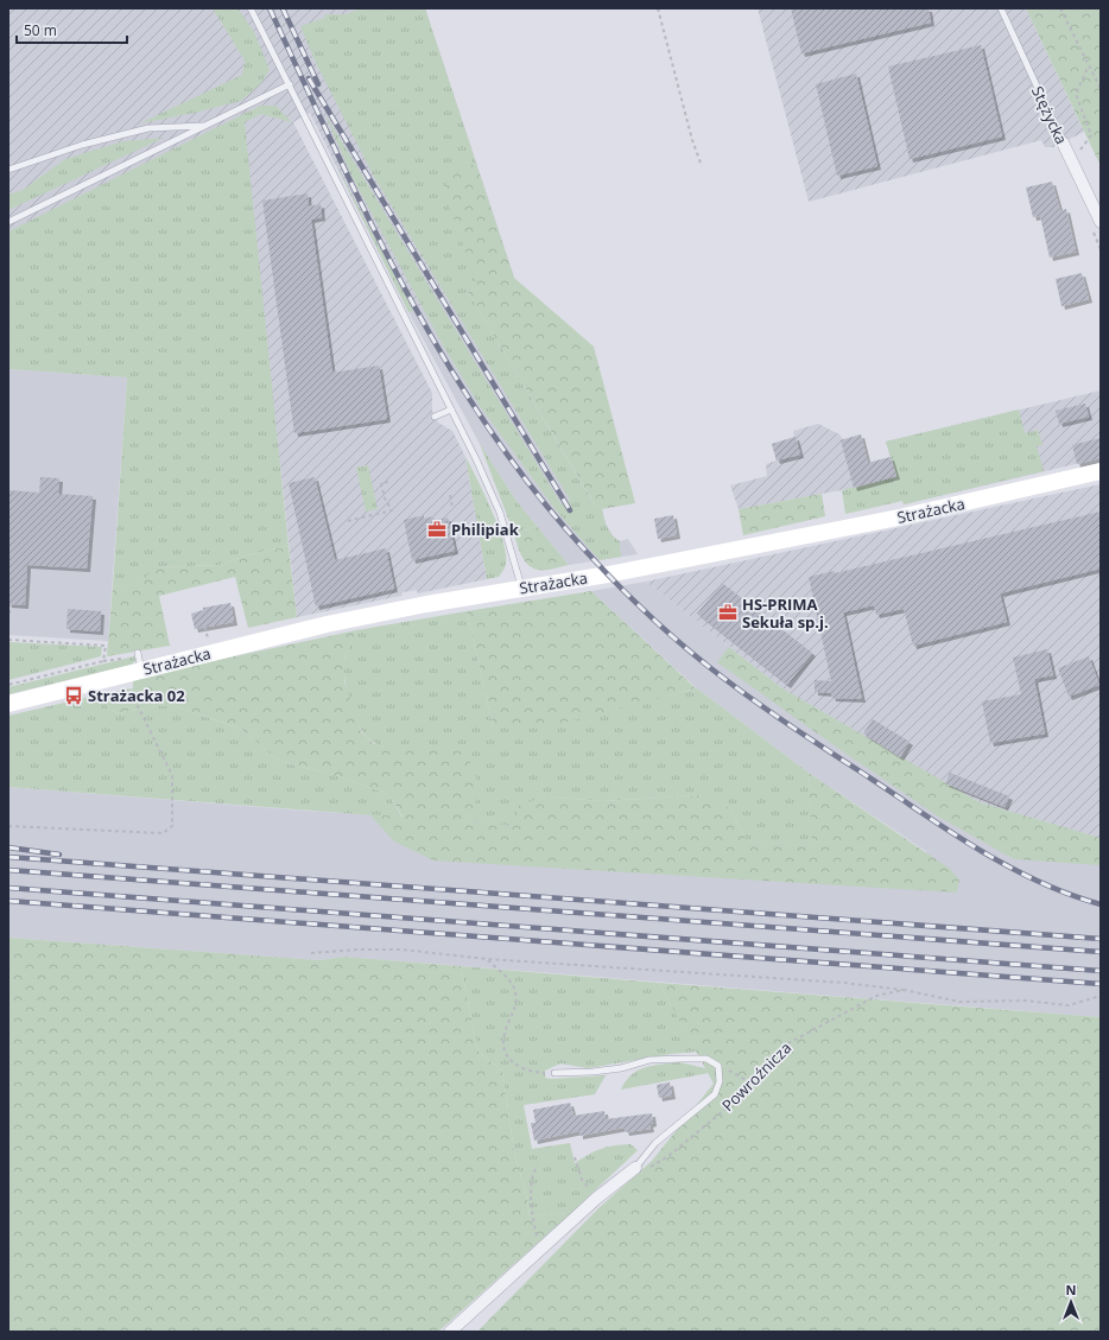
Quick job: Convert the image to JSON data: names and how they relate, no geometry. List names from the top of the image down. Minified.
{"streets":{"main road":["Strażacka"],"street":["Stężycka"],"path":["Powroźnicza"]},"places":{"office":["Philipiak","HS-PRIMA Sekuła sp.j."],"bus stop":["Strażacka 02"]},"scale_bar":"50 m","north":"top"}
